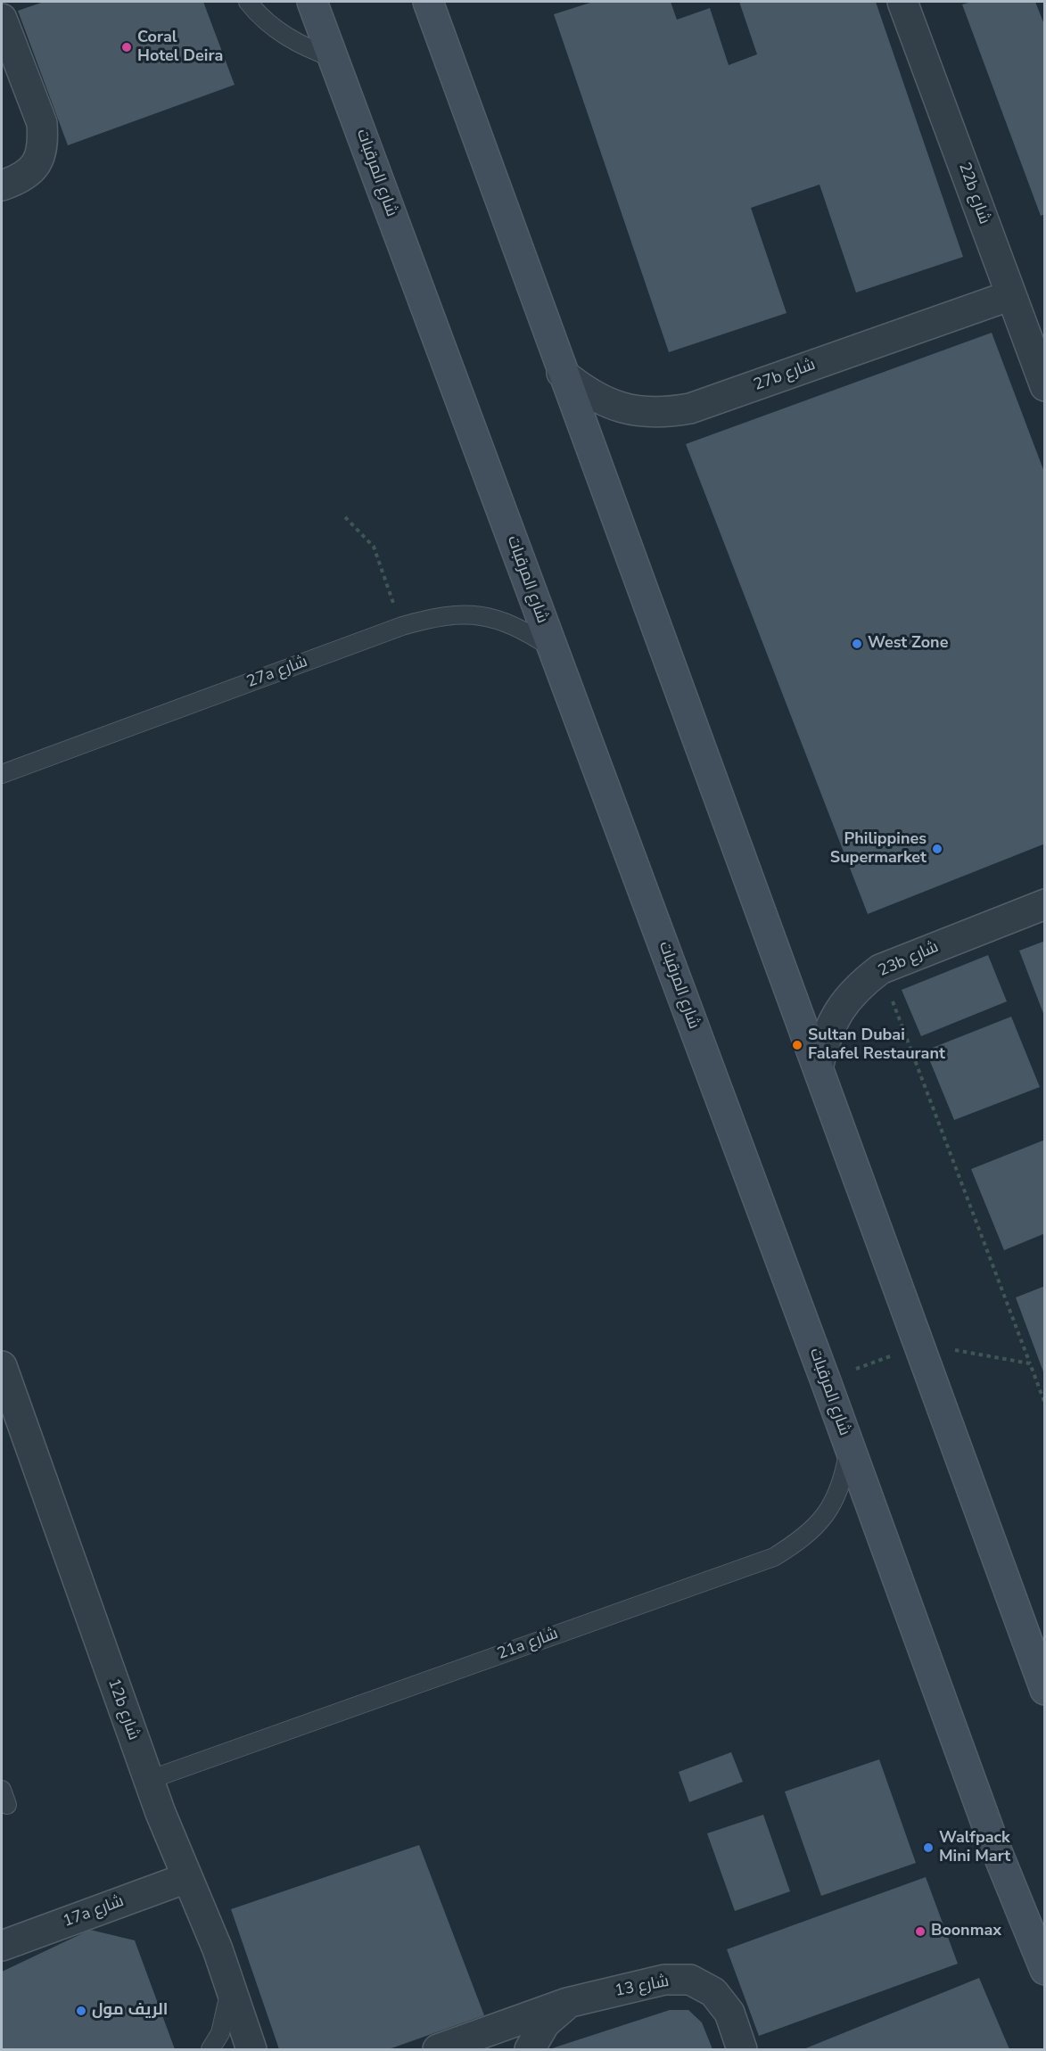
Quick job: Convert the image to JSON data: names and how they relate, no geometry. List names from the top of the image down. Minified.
{"streets":{"street":["شارع المرقبات","22b شارع","27b شارع","23b شارع","12b شارع","17a شارع","شارع 13"],"lane":["27a شارع","21a شارع"]},"crossings":[["شارع المرقبات","27a شارع"],["شارع المرقبات","21a شارع"],["22b شارع","27b شارع"],["21a شارع","12b شارع"],["12b شارع","17a شارع"]],"places":["Coral Hotel Deira","West Zone","Philippines Supermarket","Sultan Dubai Falafel Restaurant","Walfpack Mini Mart","Boonmax","الريف مول"]}
